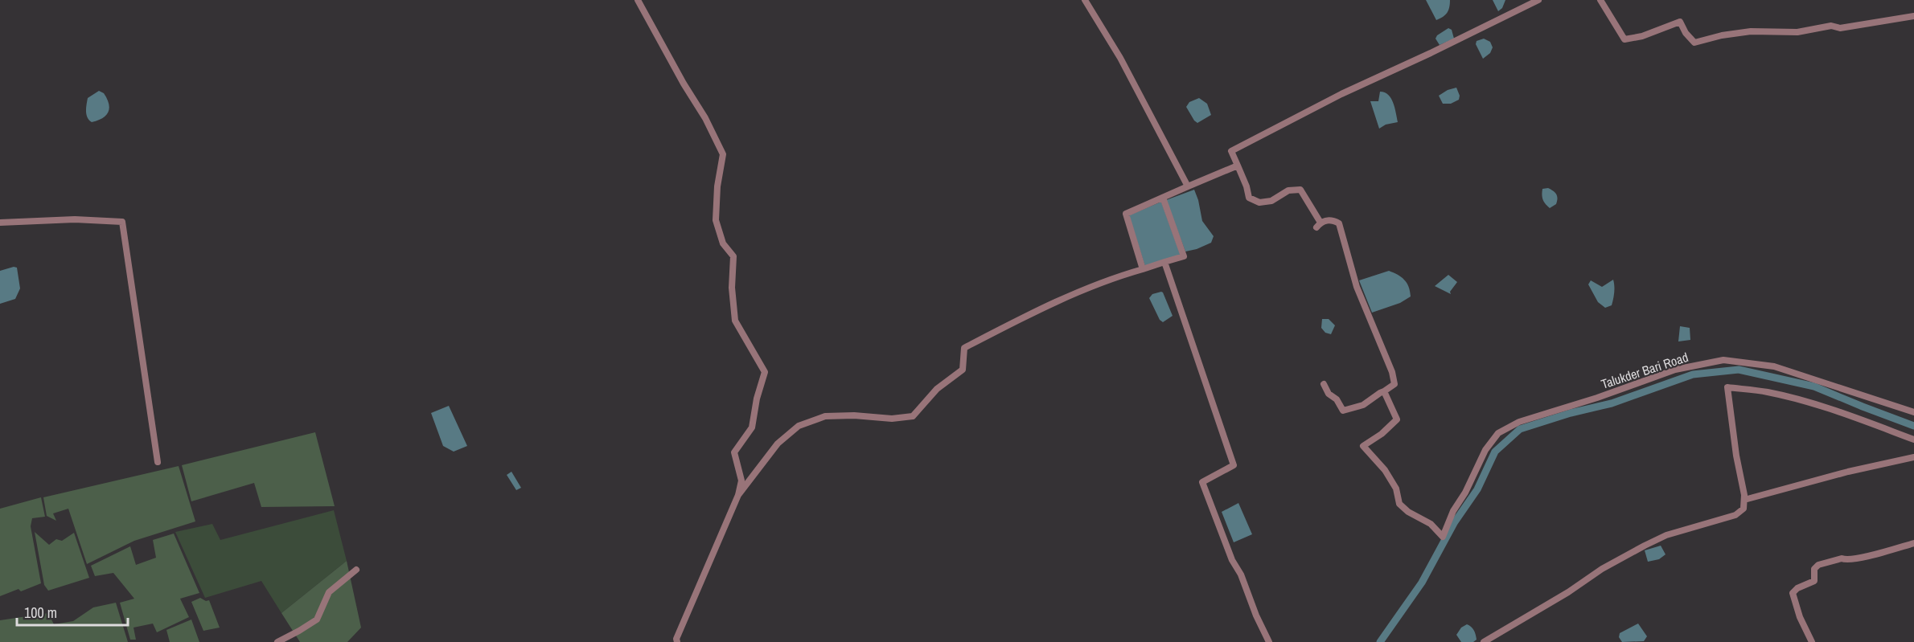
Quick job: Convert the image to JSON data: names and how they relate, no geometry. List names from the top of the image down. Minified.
{"streets":{"street":["Talukder Bari Road"]},"scale_bar":"100 m"}
